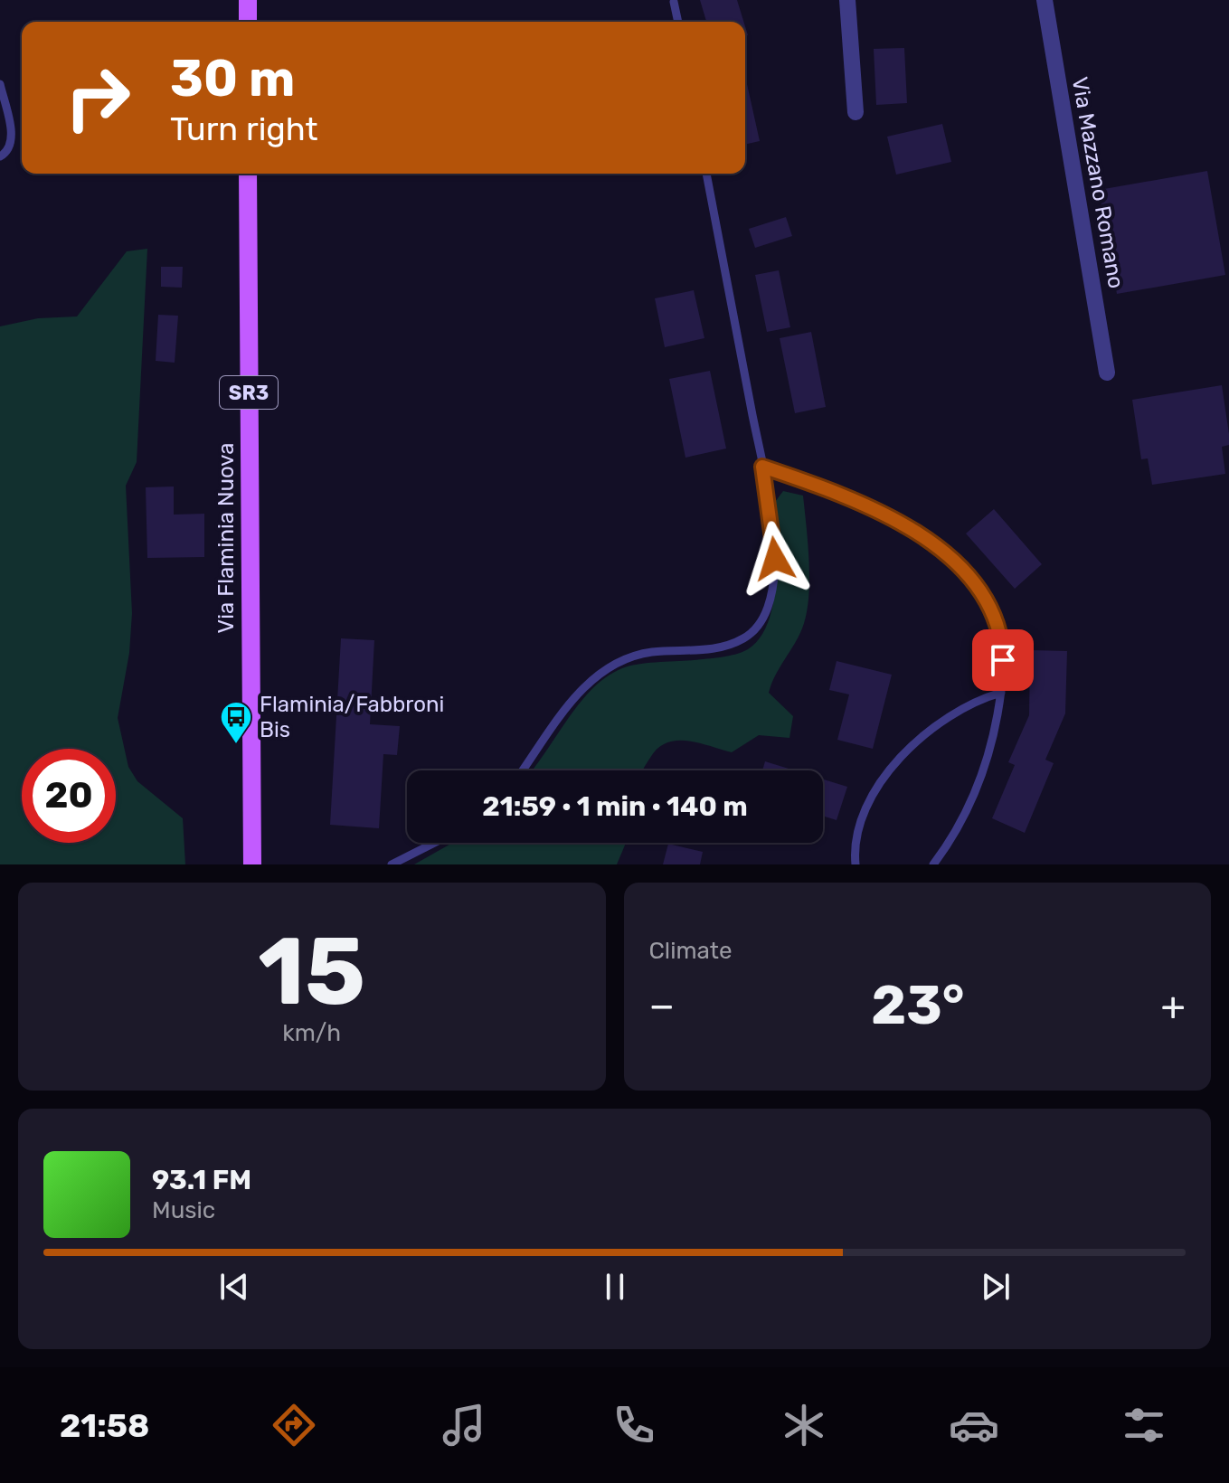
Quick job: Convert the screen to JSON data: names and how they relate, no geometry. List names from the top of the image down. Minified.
{"streets":{"main road":["SR3","Via Flaminia Nuova"],"street":["Via Mazzano Romano"]},"places":{"bus stop":["Flaminia/Fabbroni Bis"]},"page":{"turn":["30 m","Turn right"],"limit":"20","trip":"21:59 · 1 min · 140 m","tile":[["15","km/h"],"Climate"],"heat":["−","23°","+"],"song":["93.1 FM","Music"],"tabs":"21:58"}}
